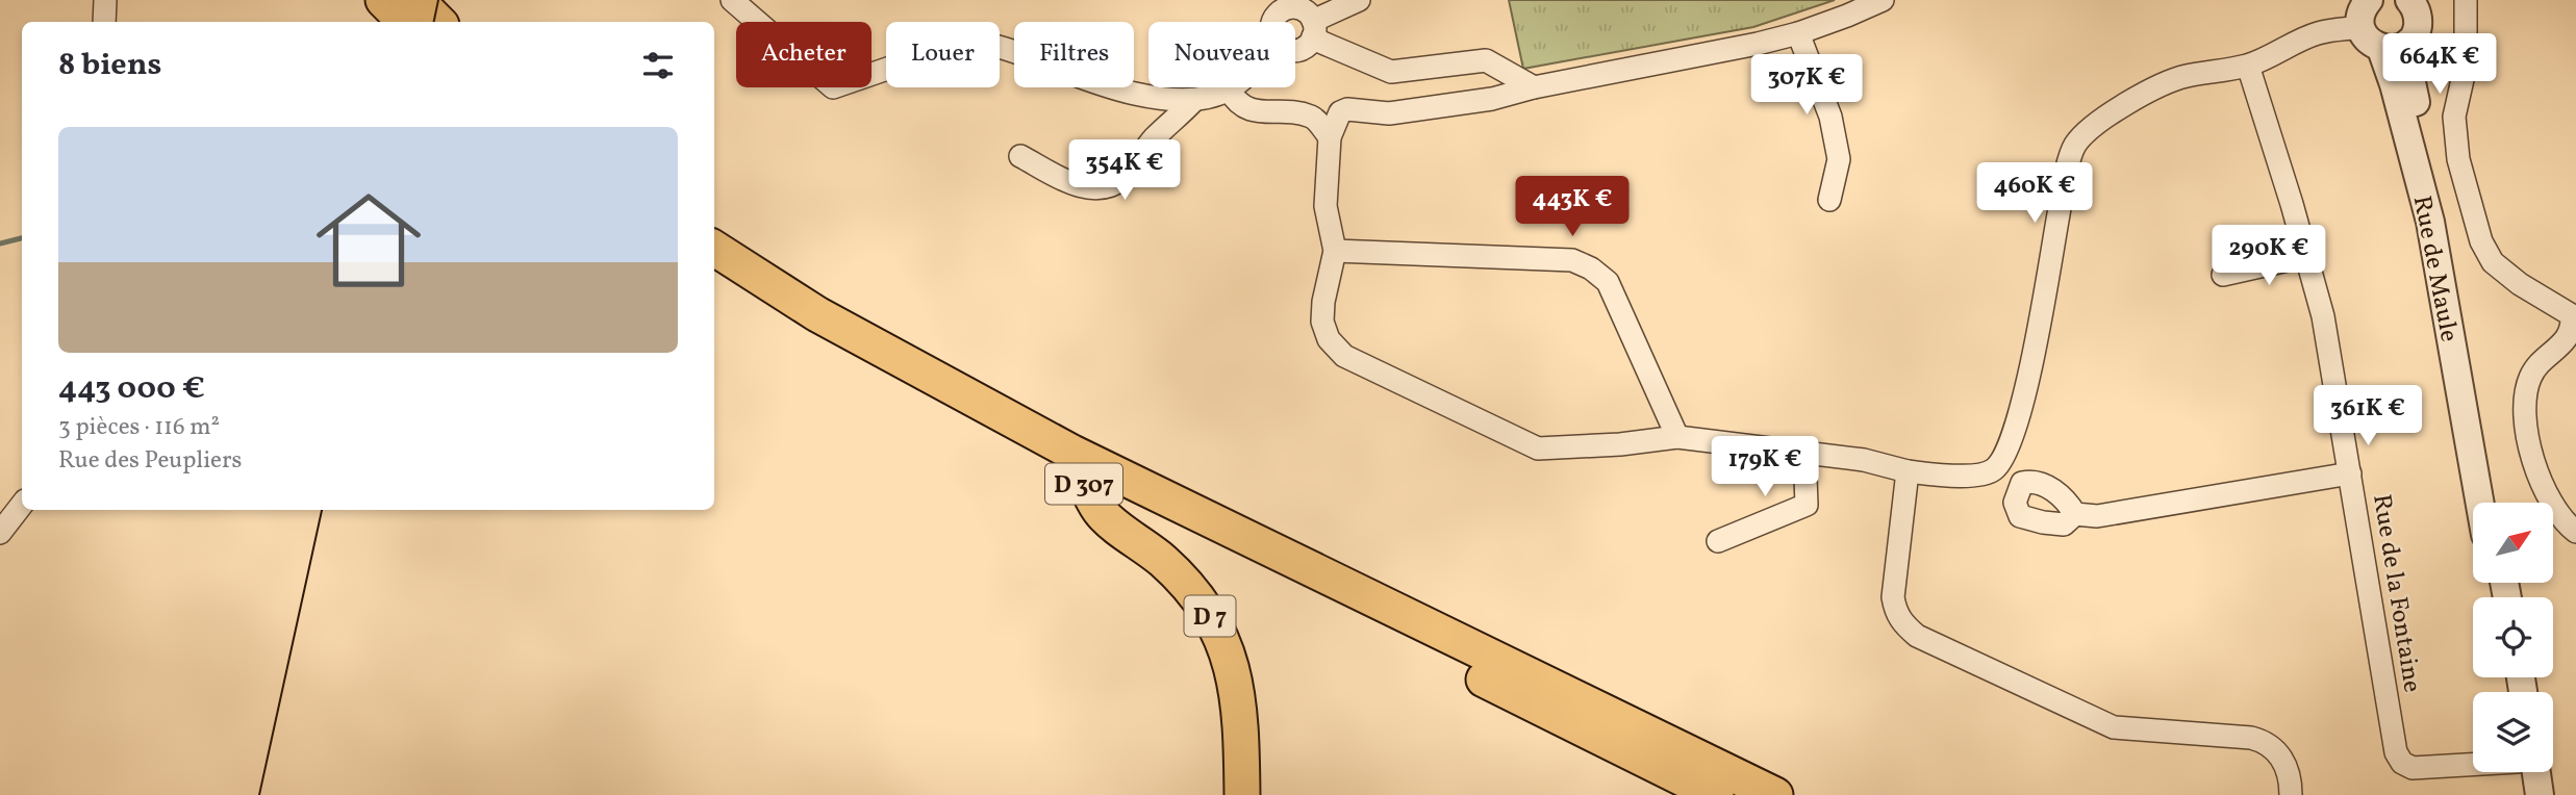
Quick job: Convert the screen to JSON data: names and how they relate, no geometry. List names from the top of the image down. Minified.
{"streets":{"main road":["D 307","D 7"],"street":["Rue de Maule","Rue de la Fontaine"]},"crossings":[["D 307","D 7"]],"north":"top right","page":{"chip":["Acheter","Louer","Filtres","Nouveau"],"heading":"8 biens","price":["664K €","307K €","354K €","460K €","443K €","290K €","361K €","179K €"],"list":[{"name":"443 000 €","note":"3 pièces · 116 m² · Rue des Peupliers"}]}}
